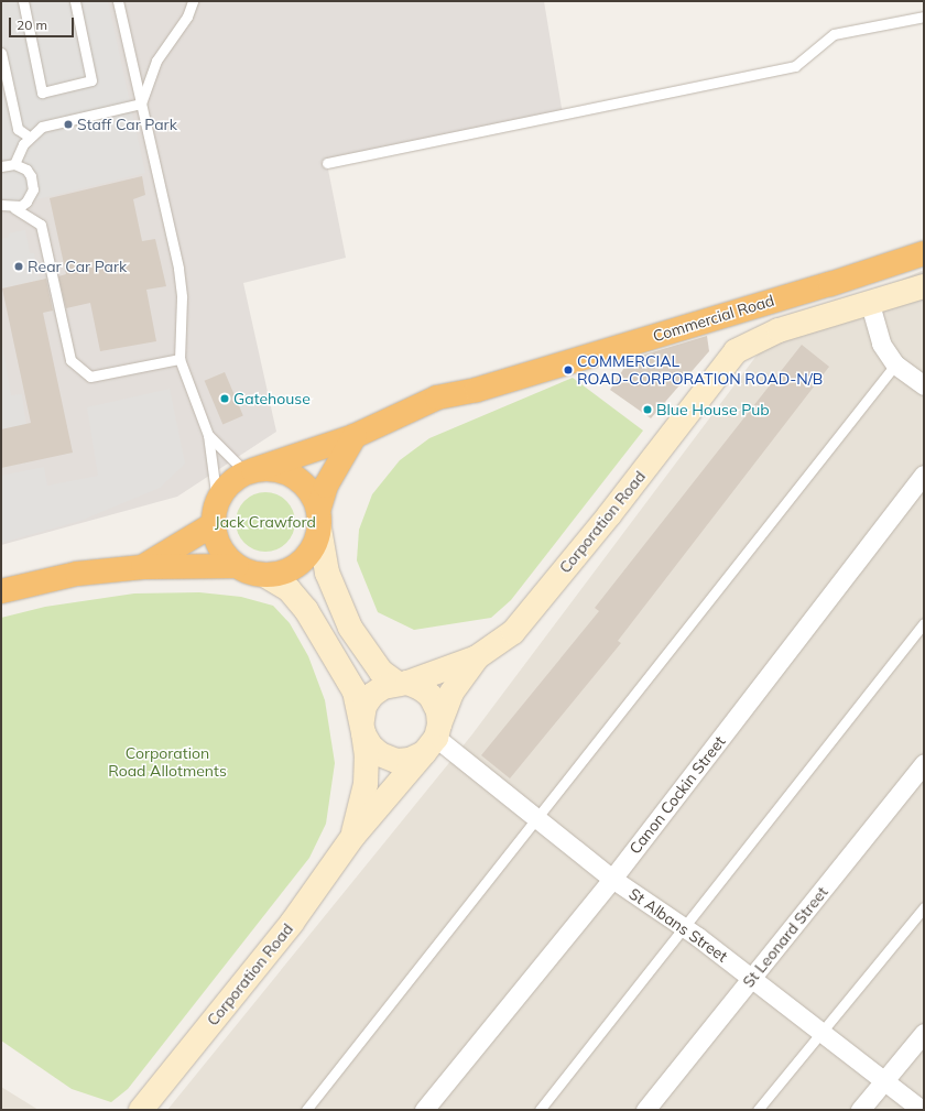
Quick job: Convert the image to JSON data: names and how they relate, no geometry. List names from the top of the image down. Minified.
{"streets":{"highway":["Commercial Road"],"street":["Corporation Road","Canon Cockin Street","St Albans Street","St Leonard Street"]},"crossings":[["Commercial Road","Corporation Road"],["Corporation Road","St Albans Street"],["Canon Cockin Street","St Albans Street"],["St Albans Street","St Leonard Street"]],"parks":["Jack Crawford","Corporation Road Allotments"],"places":["Staff Car Park","Rear Car Park","COMMERCIAL ROAD-CORPORATION ROAD-N/B","Gatehouse","Blue House Pub"],"scale_bar":"20 m"}
